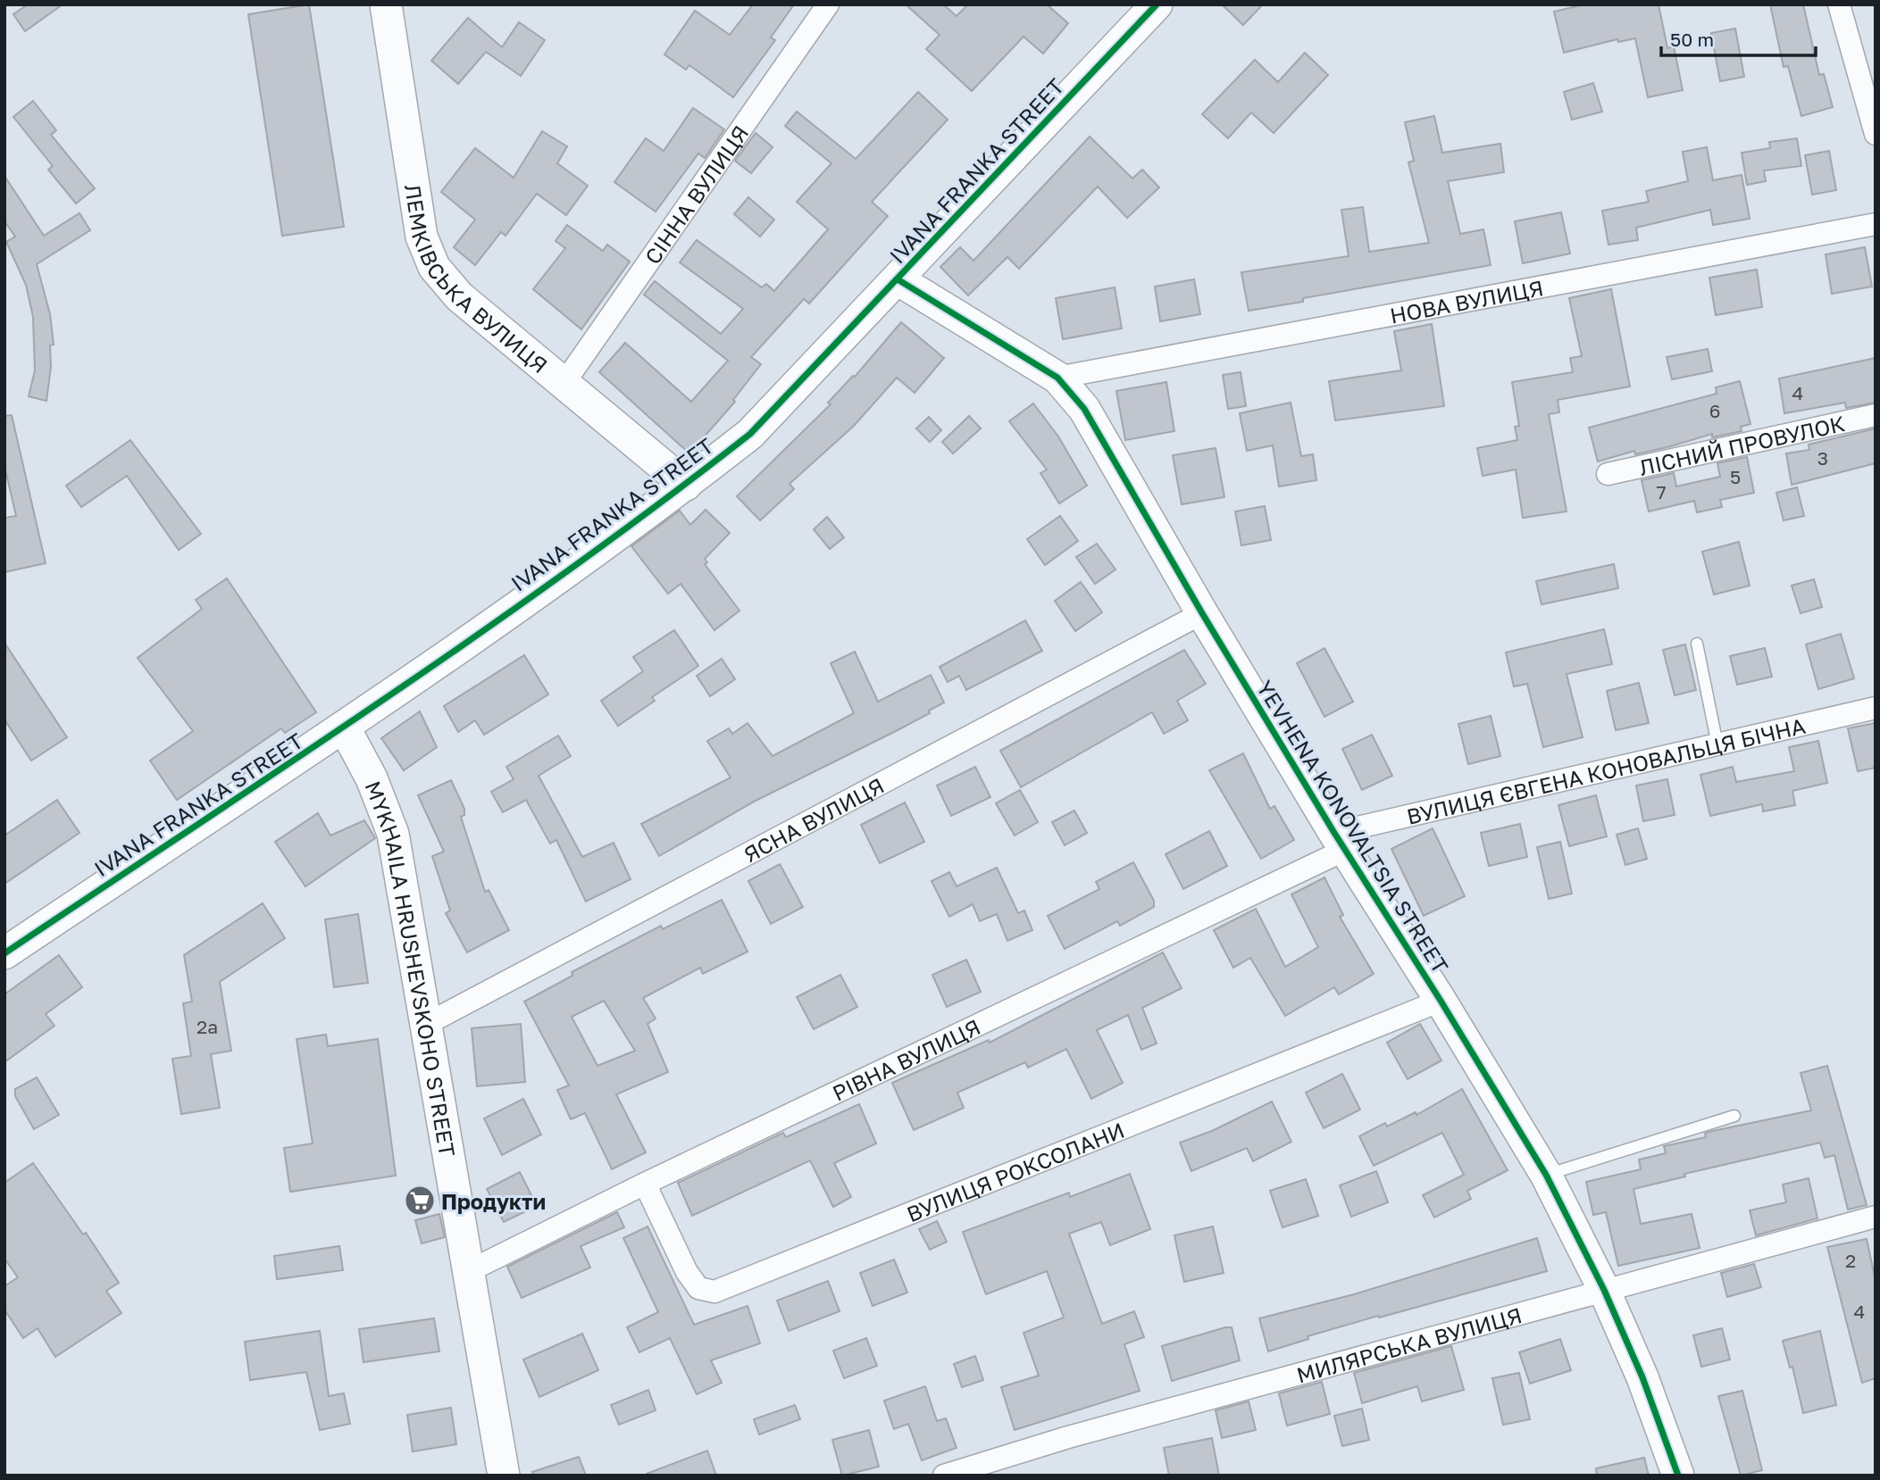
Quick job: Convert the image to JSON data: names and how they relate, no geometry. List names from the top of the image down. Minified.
{"streets":{"street":["IVANA FRANKA STREET","СІННА ВУЛИЦЯ","ЛЕМКІВСЬКА ВУЛИЦЯ","НОВА ВУЛИЦЯ","ЛІСНИЙ ПРОВУЛОК","ВУЛИЦЯ ЄВГЕНА КОНОВАЛЬЦЯ БІЧНА","ЯСНА ВУЛИЦЯ","YEVHENA KONOVALTSIA STREET","MYKHAILA HRUSHEVSKOHO STREET","РІВНА ВУЛИЦЯ","ВУЛИЦЯ РОКСОЛАНИ","МИЛЯРСЬКА ВУЛИЦЯ"]},"crossings":[["IVANA FRANKA STREET","ЛЕМКІВСЬКА ВУЛИЦЯ"],["IVANA FRANKA STREET","YEVHENA KONOVALTSIA STREET"],["IVANA FRANKA STREET","MYKHAILA HRUSHEVSKOHO STREET"],["СІННА ВУЛИЦЯ","ЛЕМКІВСЬКА ВУЛИЦЯ"],["НОВА ВУЛИЦЯ","YEVHENA KONOVALTSIA STREET"],["ВУЛИЦЯ ЄВГЕНА КОНОВАЛЬЦЯ БІЧНА","YEVHENA KONOVALTSIA STREET"],["ВУЛИЦЯ ЄВГЕНА КОНОВАЛЬЦЯ БІЧНА","РІВНА ВУЛИЦЯ"],["ЯСНА ВУЛИЦЯ","YEVHENA KONOVALTSIA STREET"],["ЯСНА ВУЛИЦЯ","MYKHAILA HRUSHEVSKOHO STREET"],["YEVHENA KONOVALTSIA STREET","РІВНА ВУЛИЦЯ"],["YEVHENA KONOVALTSIA STREET","ВУЛИЦЯ РОКСОЛАНИ"],["YEVHENA KONOVALTSIA STREET","МИЛЯРСЬКА ВУЛИЦЯ"],["MYKHAILA HRUSHEVSKOHO STREET","РІВНА ВУЛИЦЯ"],["РІВНА ВУЛИЦЯ","ВУЛИЦЯ РОКСОЛАНИ"]],"places":{"supermarket":["Продукти"]},"house_numbers":["4","6","3","5","7","2а","2","4"],"scale_bar":"50 m"}
